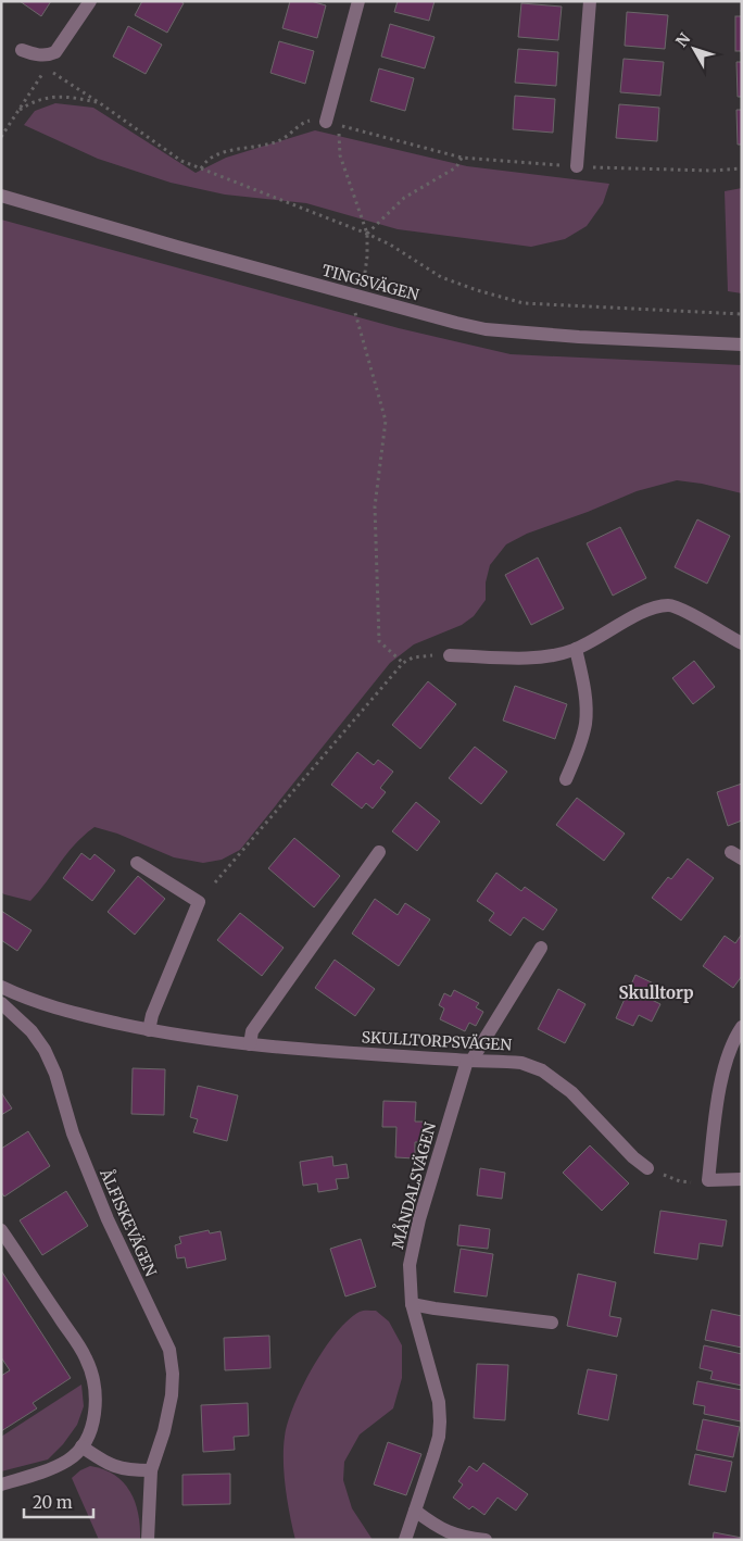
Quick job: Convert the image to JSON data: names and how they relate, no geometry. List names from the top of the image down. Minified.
{"streets":{"street":["TINGSVÄGEN","SKULLTORPSVÄGEN","MÅNDALSVÄGEN","ÅLFISKEVÄGEN"]},"crossings":[["SKULLTORPSVÄGEN","MÅNDALSVÄGEN"]],"districts":["Skulltorp"],"scale_bar":"20 m","north":"top left"}
